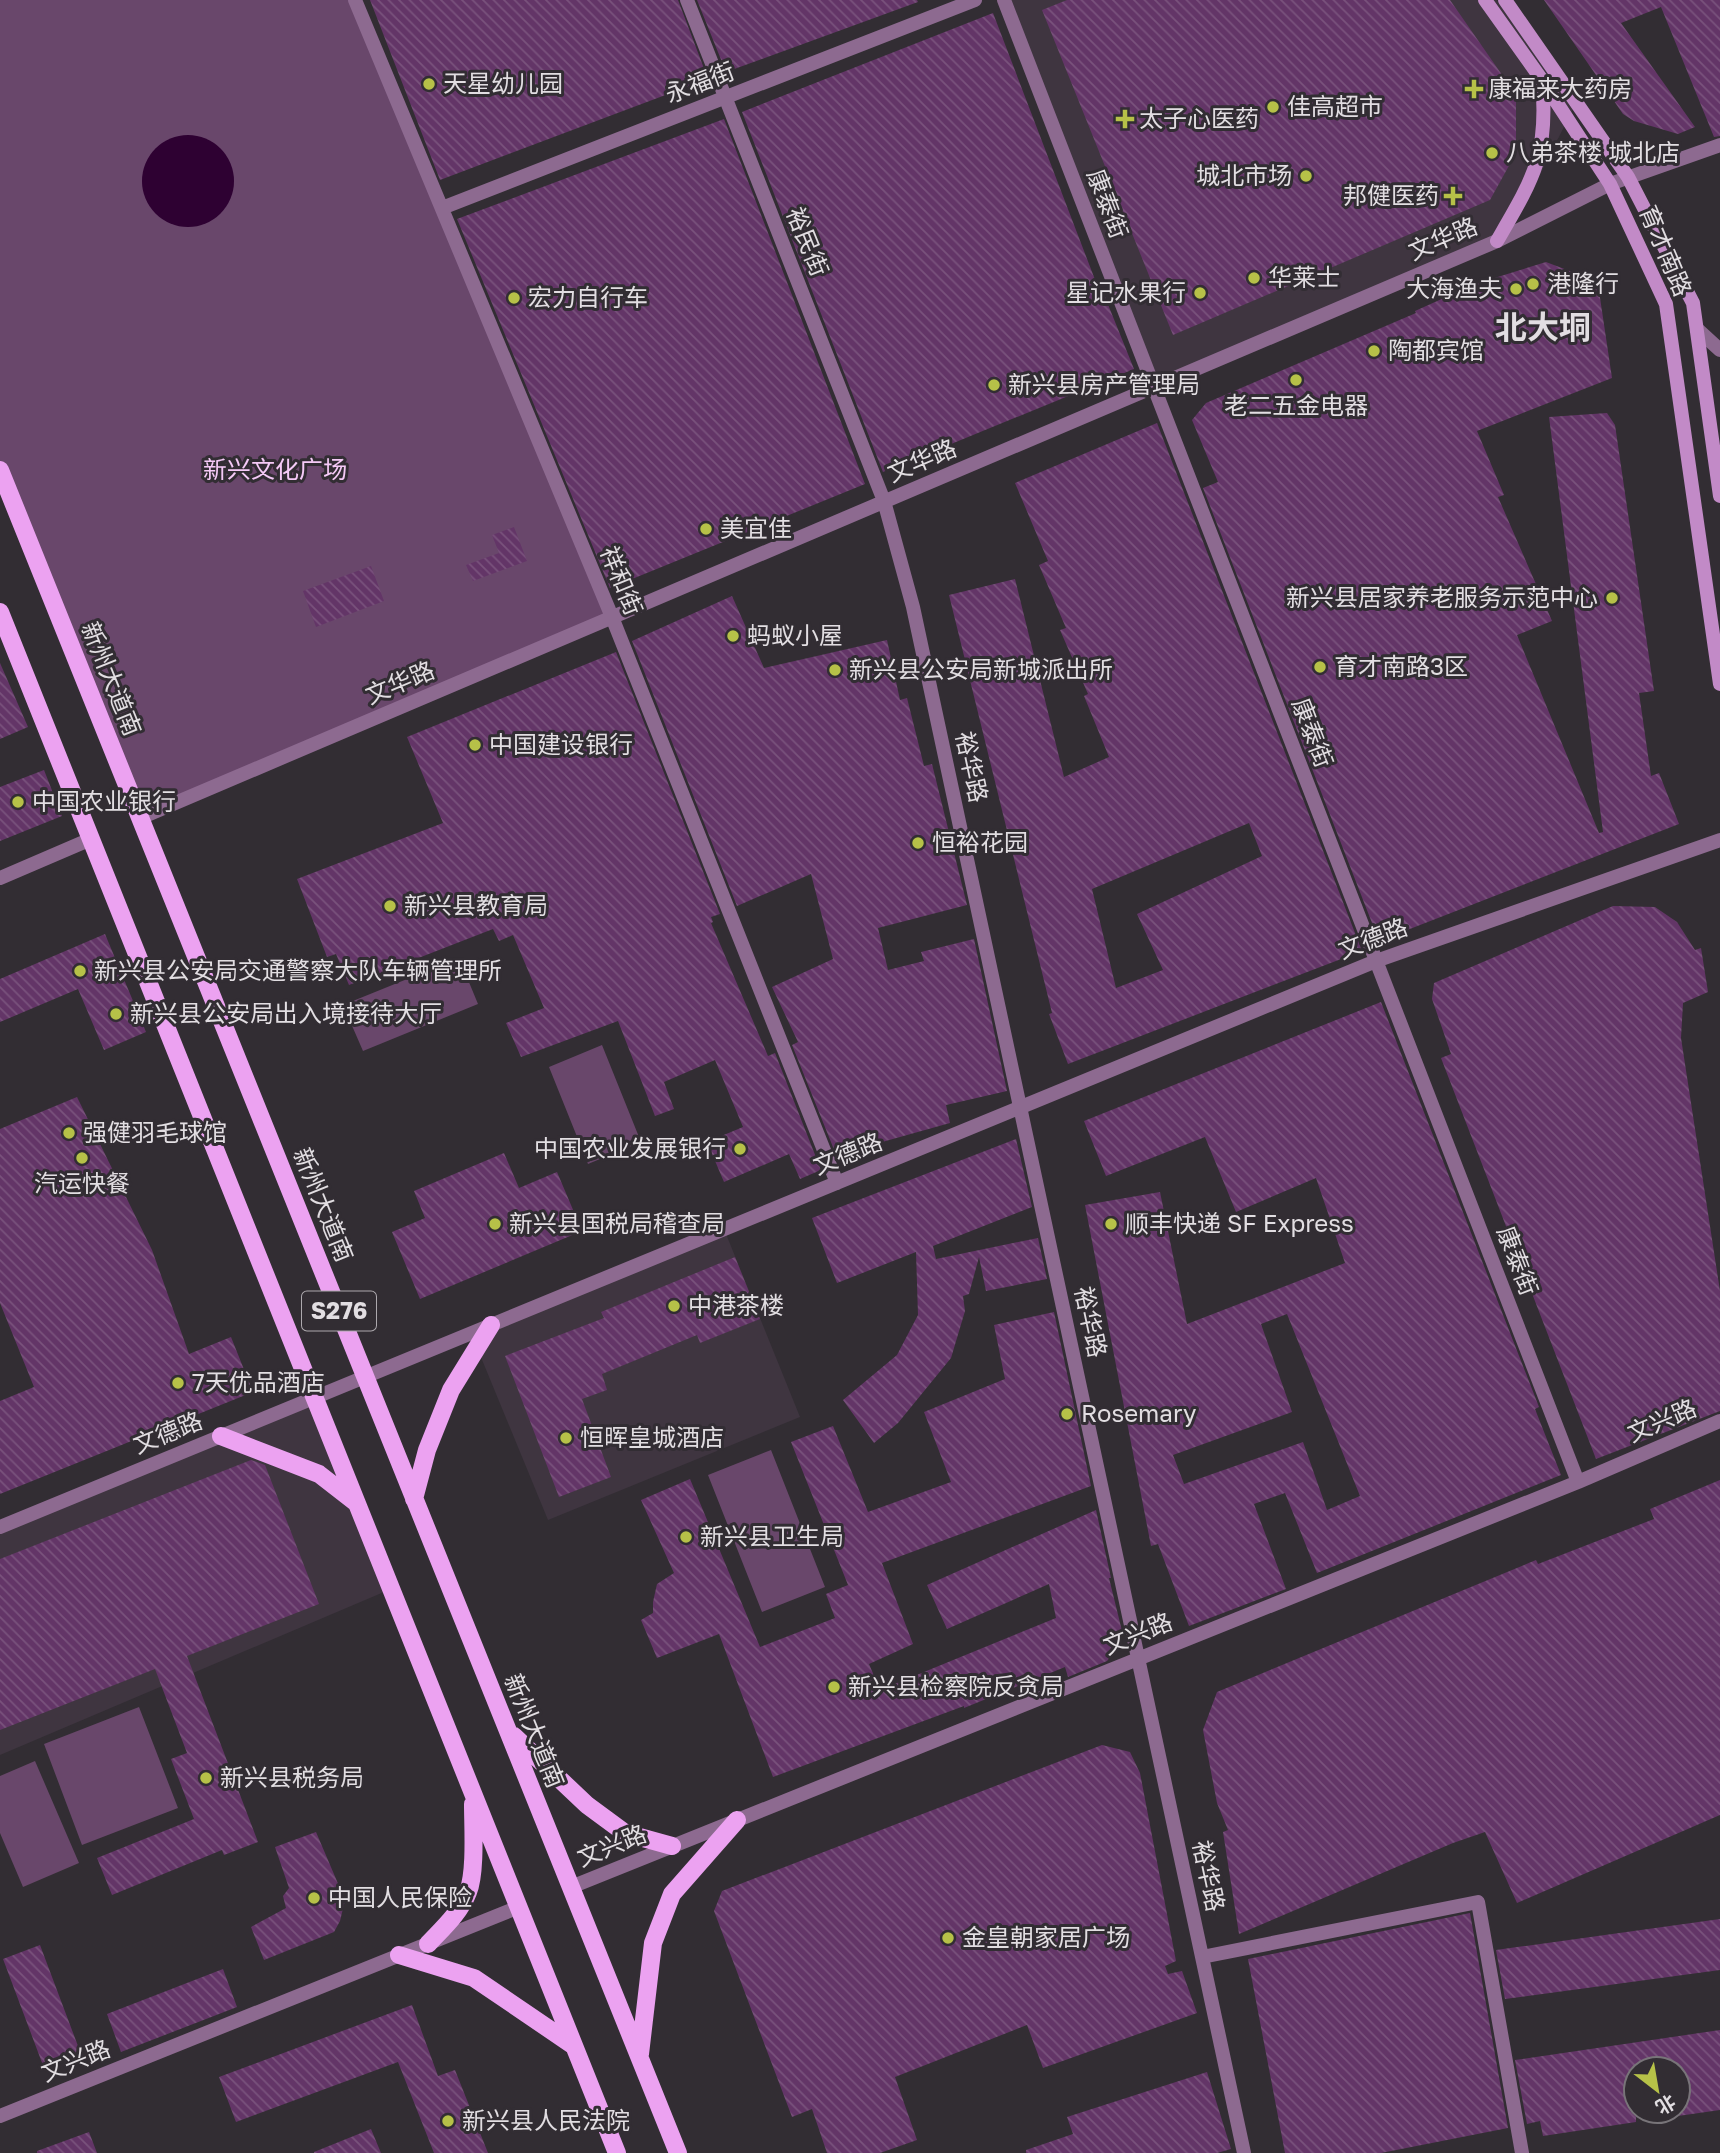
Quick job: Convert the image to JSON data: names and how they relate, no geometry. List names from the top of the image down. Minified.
{"streets":{"main road":["新州大道南","S276"],"street":["永福街","康泰街","文华路","裕民街","育才南路","祥和街","裕华路","文德路","文兴路"]},"crossings":[["永福街","裕民街"],["永福街","祥和街"],["康泰街","文华路"],["康泰街","文德路"],["康泰街","文兴路"],["文华路","裕民街"],["文华路","育才南路"],["文华路","祥和街"],["文华路","新州大道南"],["文华路","裕华路"],["裕民街","裕华路"],["祥和街","文德路"],["新州大道南","文德路"],["新州大道南","文兴路"],["裕华路","文德路"],["裕华路","文兴路"],["文德路","S276"],["S276","文兴路"]],"districts":["北大垌"],"parks":["新兴文化广场"],"places":{"other":["天星幼儿园","佳高超市","八弟茶楼 城北店","城北市场","华莱士","港隆行","大海渔夫","星记水果行","宏力自行车","陶都宾馆","老二五金电器","新兴县房产管理局","美宜佳","新兴县居家养老服务示范中心","蚂蚁小屋","育才南路3区","新兴县公安局新城派出所","中国建设银行","中国农业银行","恒裕花园","新兴县教育局","新兴县公安局交通警察大队车辆管理所","新兴县公安局出入境接待大厅","强健羽毛球馆","中国农业发展银行","汽运快餐","新兴县国税局稽查局","顺丰快递 SF Express","中港茶楼","7天优品酒店","Rosemary","恒晖皇城酒店","新兴县卫生局","新兴县检察院反贪局","新兴县税务局","中国人民保险","金皇朝家居广场","新兴县人民法院"],"health":["康福来大药房","太子心医药","邦健医药"]},"north":"bottom right"}
